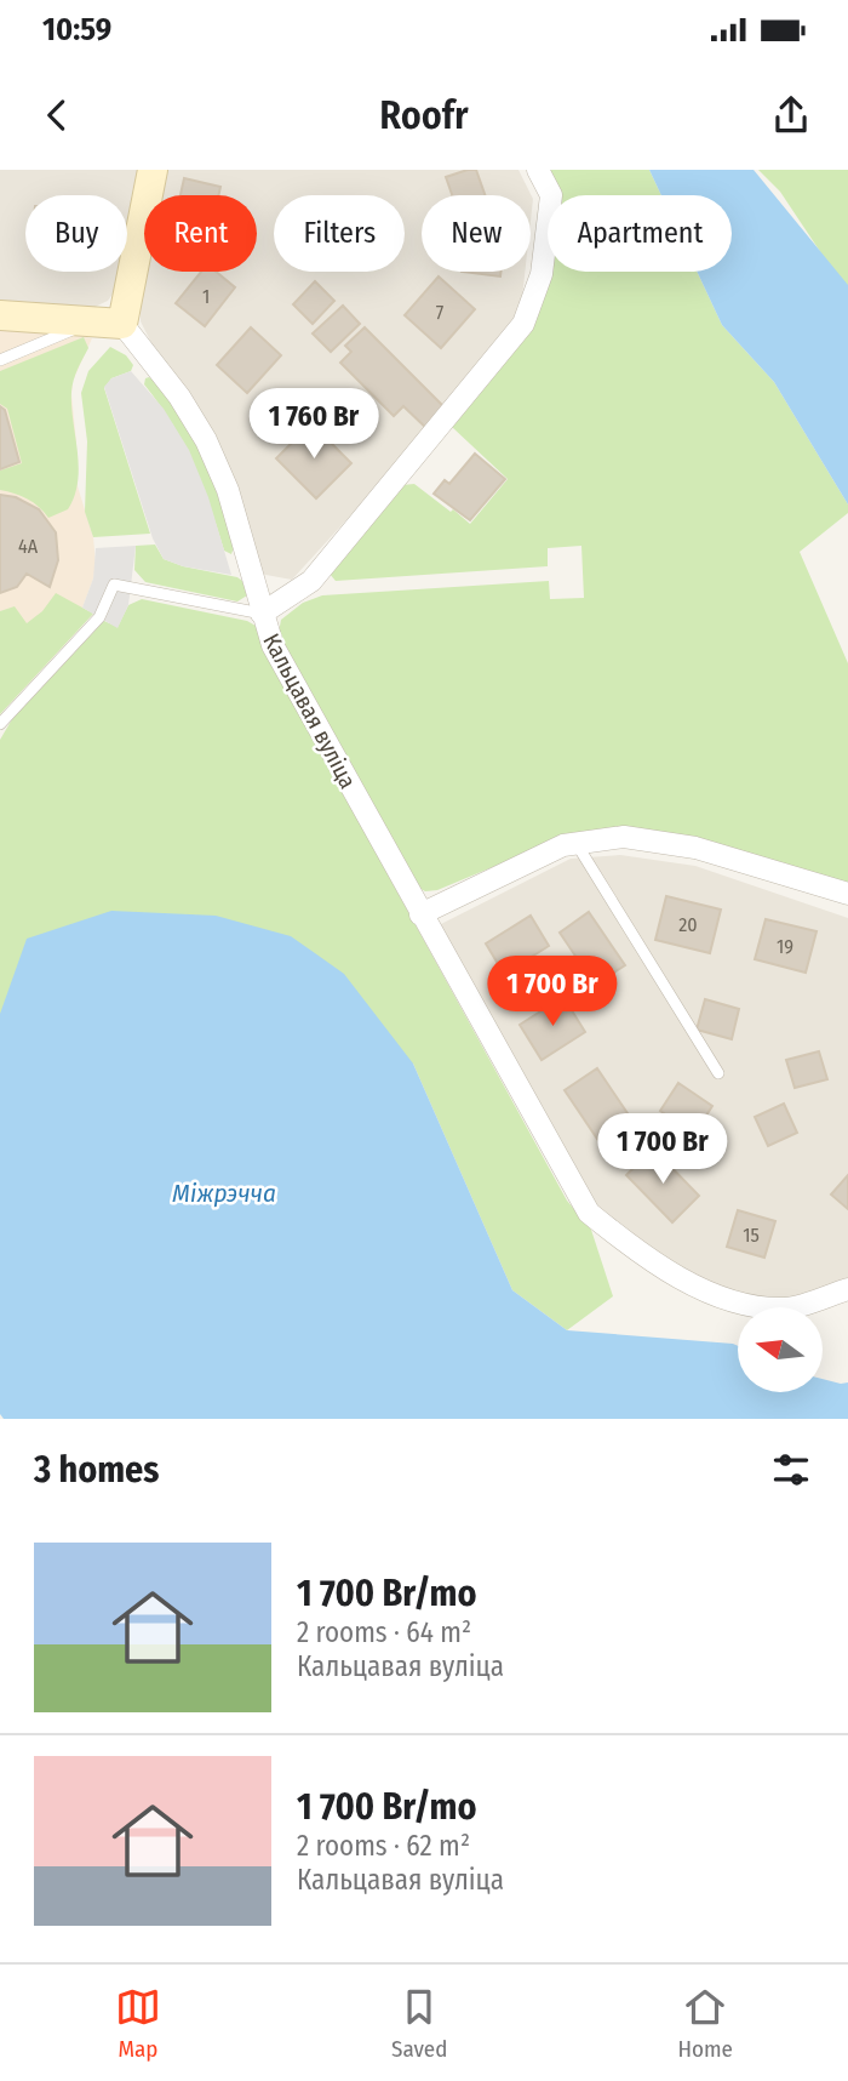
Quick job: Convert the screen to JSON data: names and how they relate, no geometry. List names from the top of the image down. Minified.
{"streets":{"street":["Кальцавая вуліца"]},"water":["Міжрэчча"],"house_numbers":["1","7","4А","20","19","15"],"north":"left","page":{"status":"10:59","header":"Roofr","chip":["Buy","Rent","Filters","New","Apartment"],"price":["1 760 Br","1 700 Br","1 700 Br"],"heading":"3 homes","list":[{"name":"1 700 Br/mo","note":"2 rooms · 64 m² · Кальцавая вуліца"},{"name":"1 700 Br/mo","note":"2 rooms · 62 m² · Кальцавая вуліца"}],"tabs":["Map","Saved","Home"]}}
